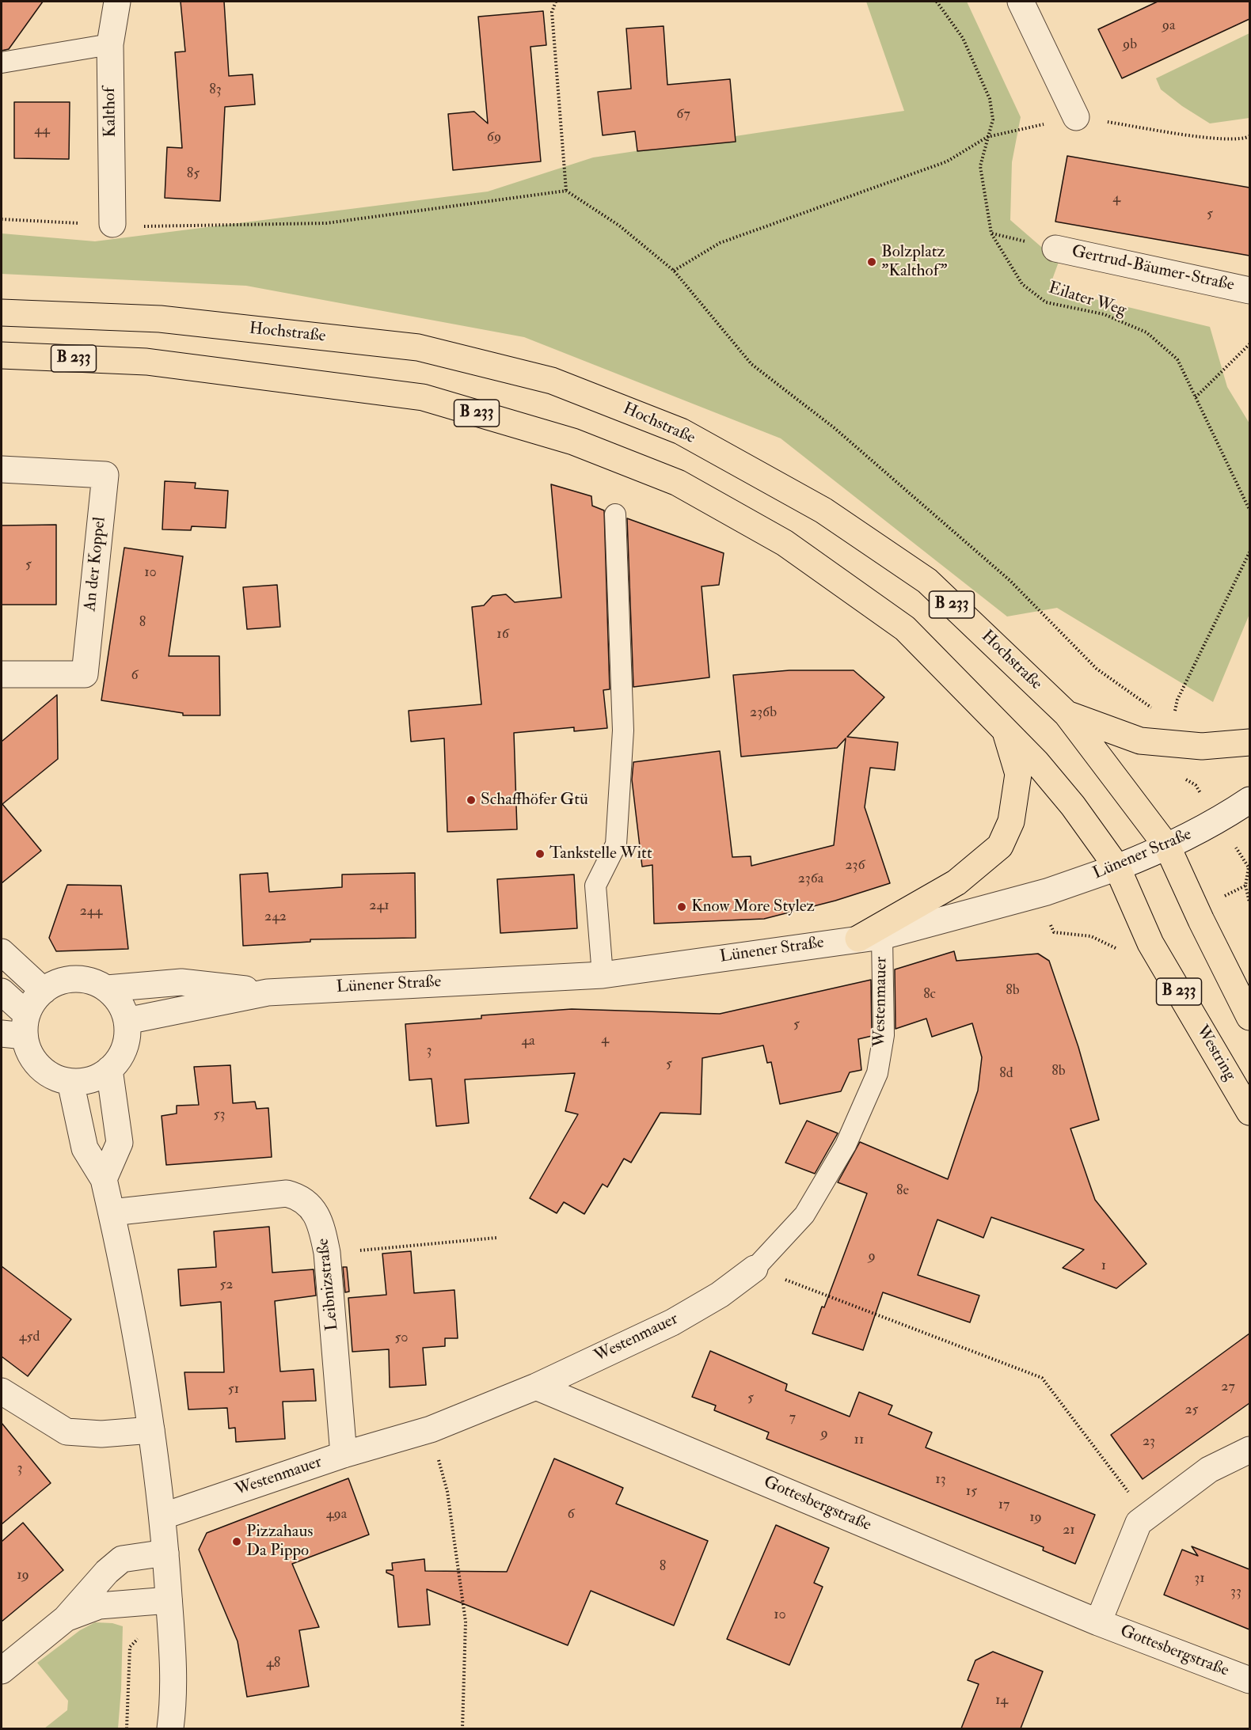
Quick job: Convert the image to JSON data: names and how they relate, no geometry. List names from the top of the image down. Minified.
{"streets":{"main road":["Hochstraße","B 233","Westring"],"street":["Kalthof","Gertrud-Bäumer-Straße","An der Koppel","Lünener Straße","Westenmauer","Leibnizstraße","Gottesbergstraße"],"path":["Eilater Weg"]},"crossings":[["Hochstraße","B 233"],["Hochstraße","Lünener Straße"],["B 233","Lünener Straße"],["B 233","Westring"],["Lünener Straße","Westenmauer"],["Lünener Straße","Westring"],["Westenmauer","Leibnizstraße"],["Westenmauer","Gottesbergstraße"]],"places":["Bolzplatz \"Kalthof\"","Schaffhöfer Gtü","Tankstelle Witt","Know More Stylez","Pizzahaus Da Pippo"],"house_numbers":["9a","9b","83","67","44","69","85","4","5","5","10","8","16","6","236b","236","236a","241","244","242","8b","8c","5","4","4a","3","5","8b","8d","53","8e","9","1","52","45d","50","27","51","5","25","7","9","11","23","3","13","15","17","49a","6","19","21","8","19","31","33","10","48","14"]}
